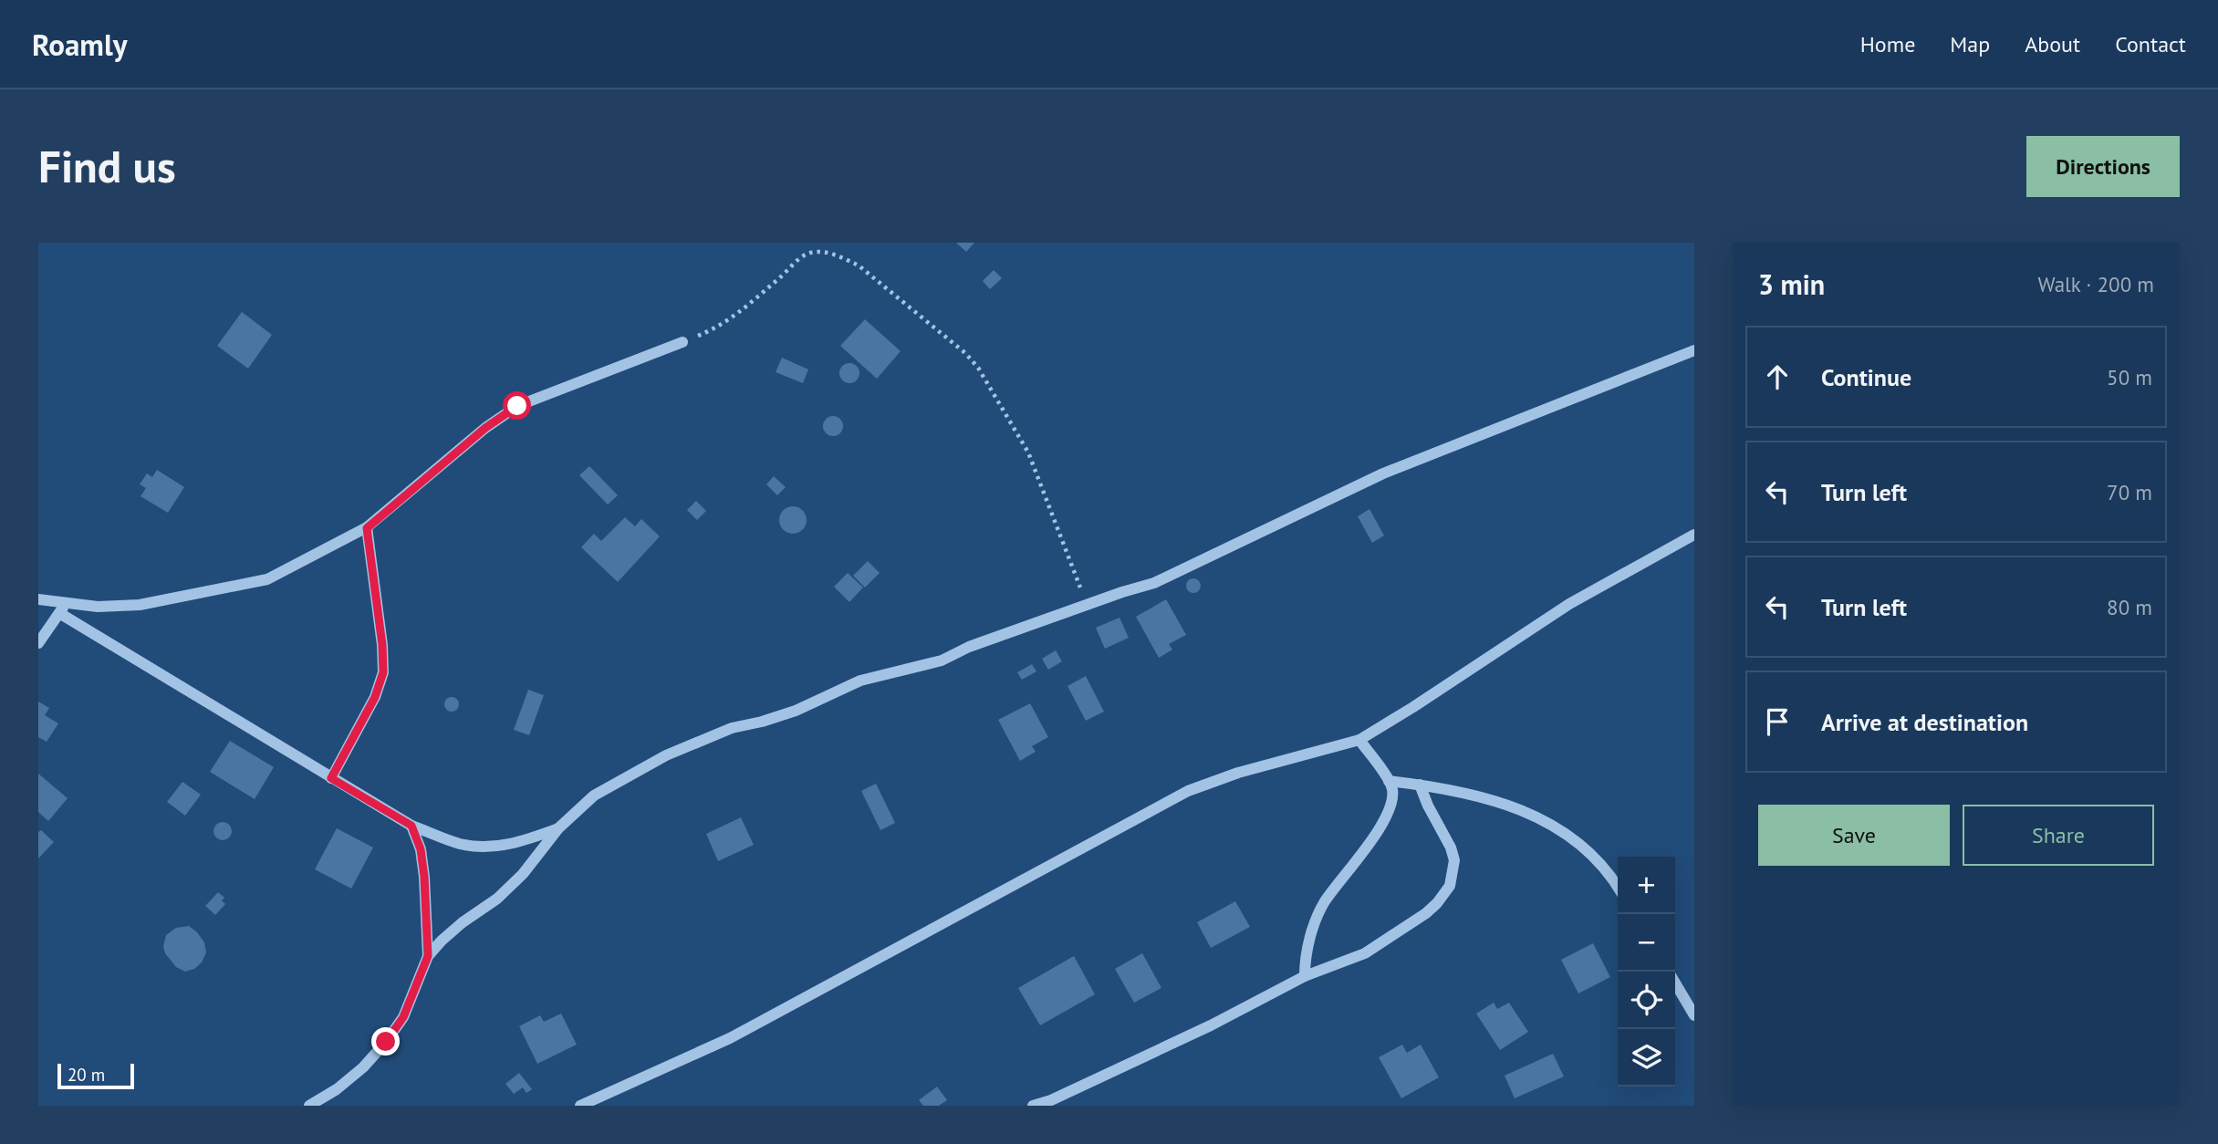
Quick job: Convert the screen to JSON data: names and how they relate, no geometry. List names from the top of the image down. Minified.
{"scale_bar":"20 m","page":{"header":"Roamly","nav":["Home","Map","About","Contact"],"buttons":["Directions",["Save","Share"]],"title":"Find us","heading":["3 min","Walk · 200 m"],"list":[["Continue","50 m"],["Turn left","70 m"],["Turn left","80 m"],"Arrive at destination"],"map_buttons":["+","−"],"scale":"20 m"}}
